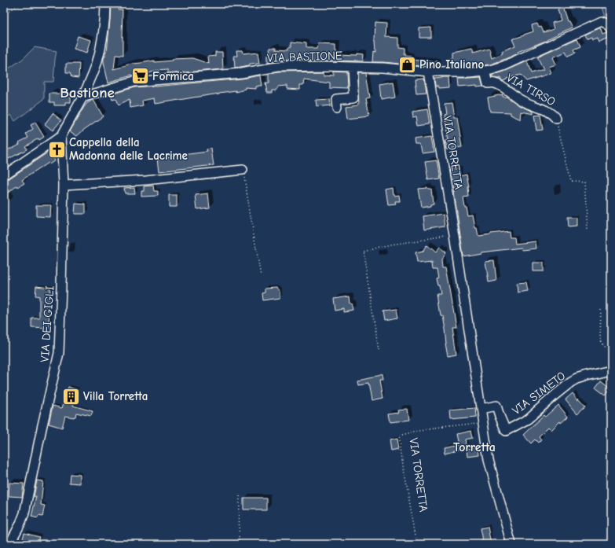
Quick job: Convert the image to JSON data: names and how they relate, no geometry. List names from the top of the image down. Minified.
{"streets":{"street":["VIA BASTIONE","VIA TIRSO","VIA TORRETTA","VIA DEI GIGLI","VIA SIMETO"]},"crossings":[["VIA BASTIONE","VIA TIRSO"],["VIA BASTIONE","VIA TORRETTA"],["VIA TORRETTA","VIA SIMETO"]],"districts":["Bastione","Torretta"],"places":{"shop":["Pino Italiano"],"supermarket":["Formica"],"church":["Cappella della Madonna delle Lacrime"],"building":["Villa Torretta"]}}
